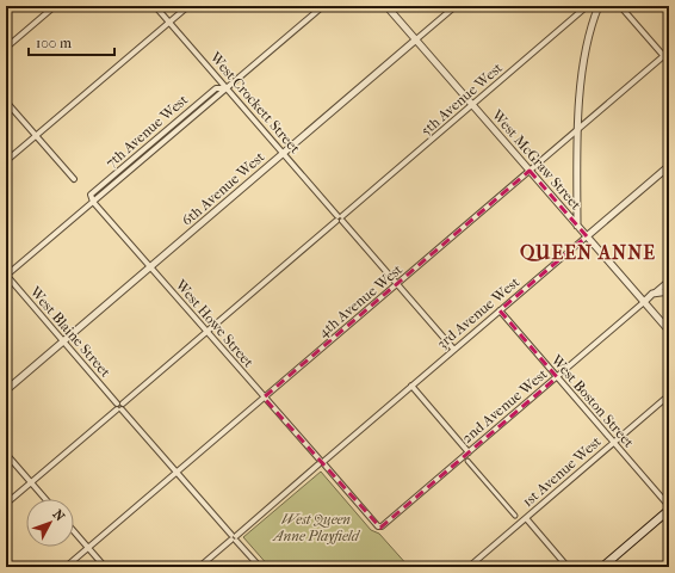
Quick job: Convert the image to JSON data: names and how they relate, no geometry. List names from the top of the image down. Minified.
{"streets":{"street":["5th Avenue West","West Crockett Street","7th Avenue West","West McGraw Street","6th Avenue West","4th Avenue West","3rd Avenue West","West Howe Street","West Blaine Street","West Boston Street","2nd Avenue West","1st Avenue West"]},"crossings":[["5th Avenue West","West Crockett Street"],["5th Avenue West","West McGraw Street"],["5th Avenue West","West Howe Street"],["5th Avenue West","West Blaine Street"],["West Crockett Street","7th Avenue West"],["West Crockett Street","6th Avenue West"],["West Crockett Street","4th Avenue West"],["West Crockett Street","3rd Avenue West"],["7th Avenue West","West Howe Street"],["7th Avenue West","West Blaine Street"],["West McGraw Street","6th Avenue West"],["West McGraw Street","4th Avenue West"],["West McGraw Street","3rd Avenue West"],["West McGraw Street","2nd Avenue West"],["6th Avenue West","West Howe Street"],["6th Avenue West","West Blaine Street"],["4th Avenue West","West Howe Street"],["4th Avenue West","West Blaine Street"],["3rd Avenue West","West Howe Street"],["3rd Avenue West","West Blaine Street"],["3rd Avenue West","West Boston Street"],["West Howe Street","2nd Avenue West"],["West Boston Street","2nd Avenue West"],["West Boston Street","1st Avenue West"]],"districts":["QUEEN ANNE"],"parks":["West Queen Anne Playfield"],"scale_bar":"100 m","north":"top right"}
